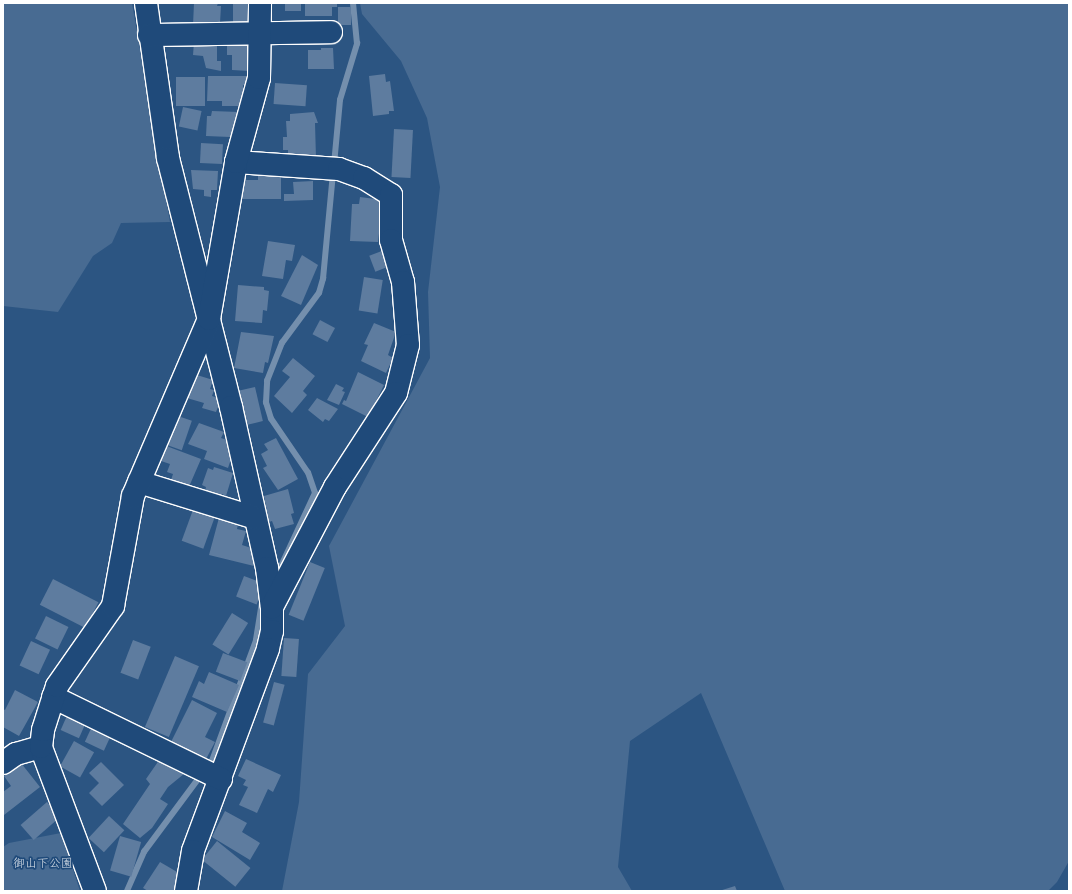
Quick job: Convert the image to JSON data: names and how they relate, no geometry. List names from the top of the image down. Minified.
{"parks":["御山下公園"]}
